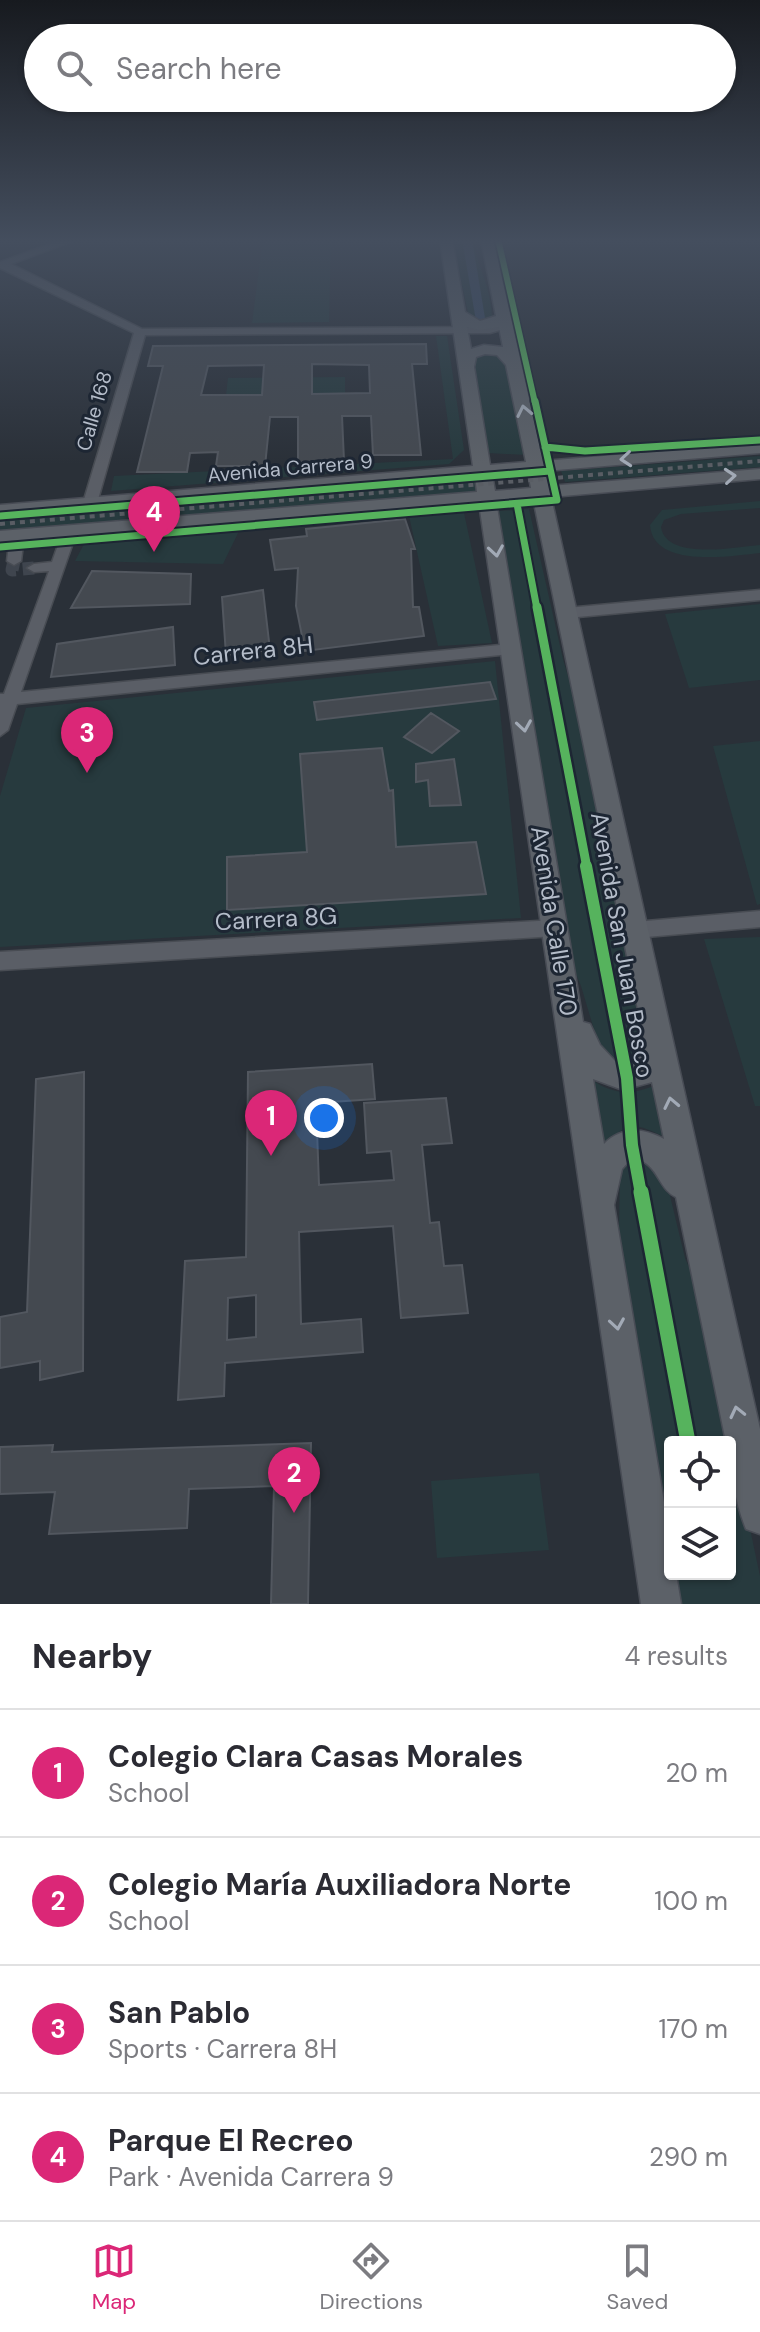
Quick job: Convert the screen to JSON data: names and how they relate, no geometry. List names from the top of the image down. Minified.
{"streets":{"main road":["Avenida Carrera 9","Avenida Calle 170"],"street":["Calle 168","Carrera 8H","Carrera 8G"],"cycle path":["Avenida San Juan Bosco"]},"crossings":[["Calle 168","Avenida Carrera 9"],["Avenida Carrera 9","Avenida Calle 170"],["Carrera 8H","Avenida Calle 170"],["Carrera 8G","Avenida Calle 170"]],"page":{"search":"Search here","pins":["4","3","1","2"],"heading":["Nearby","4 results"],"list":[{"mark":"1","name":"Colegio Clara Casas Morales","note":"School","value":"20 m"},{"mark":"2","name":"Colegio María Auxiliadora Norte","note":"School","value":"100 m"},{"mark":"3","name":"San Pablo","note":"Sports · Carrera 8H","value":"170 m"},{"mark":"4","name":"Parque El Recreo","note":"Park · Avenida Carrera 9","value":"290 m"}],"nav":["Map","Directions","Saved"]}}
